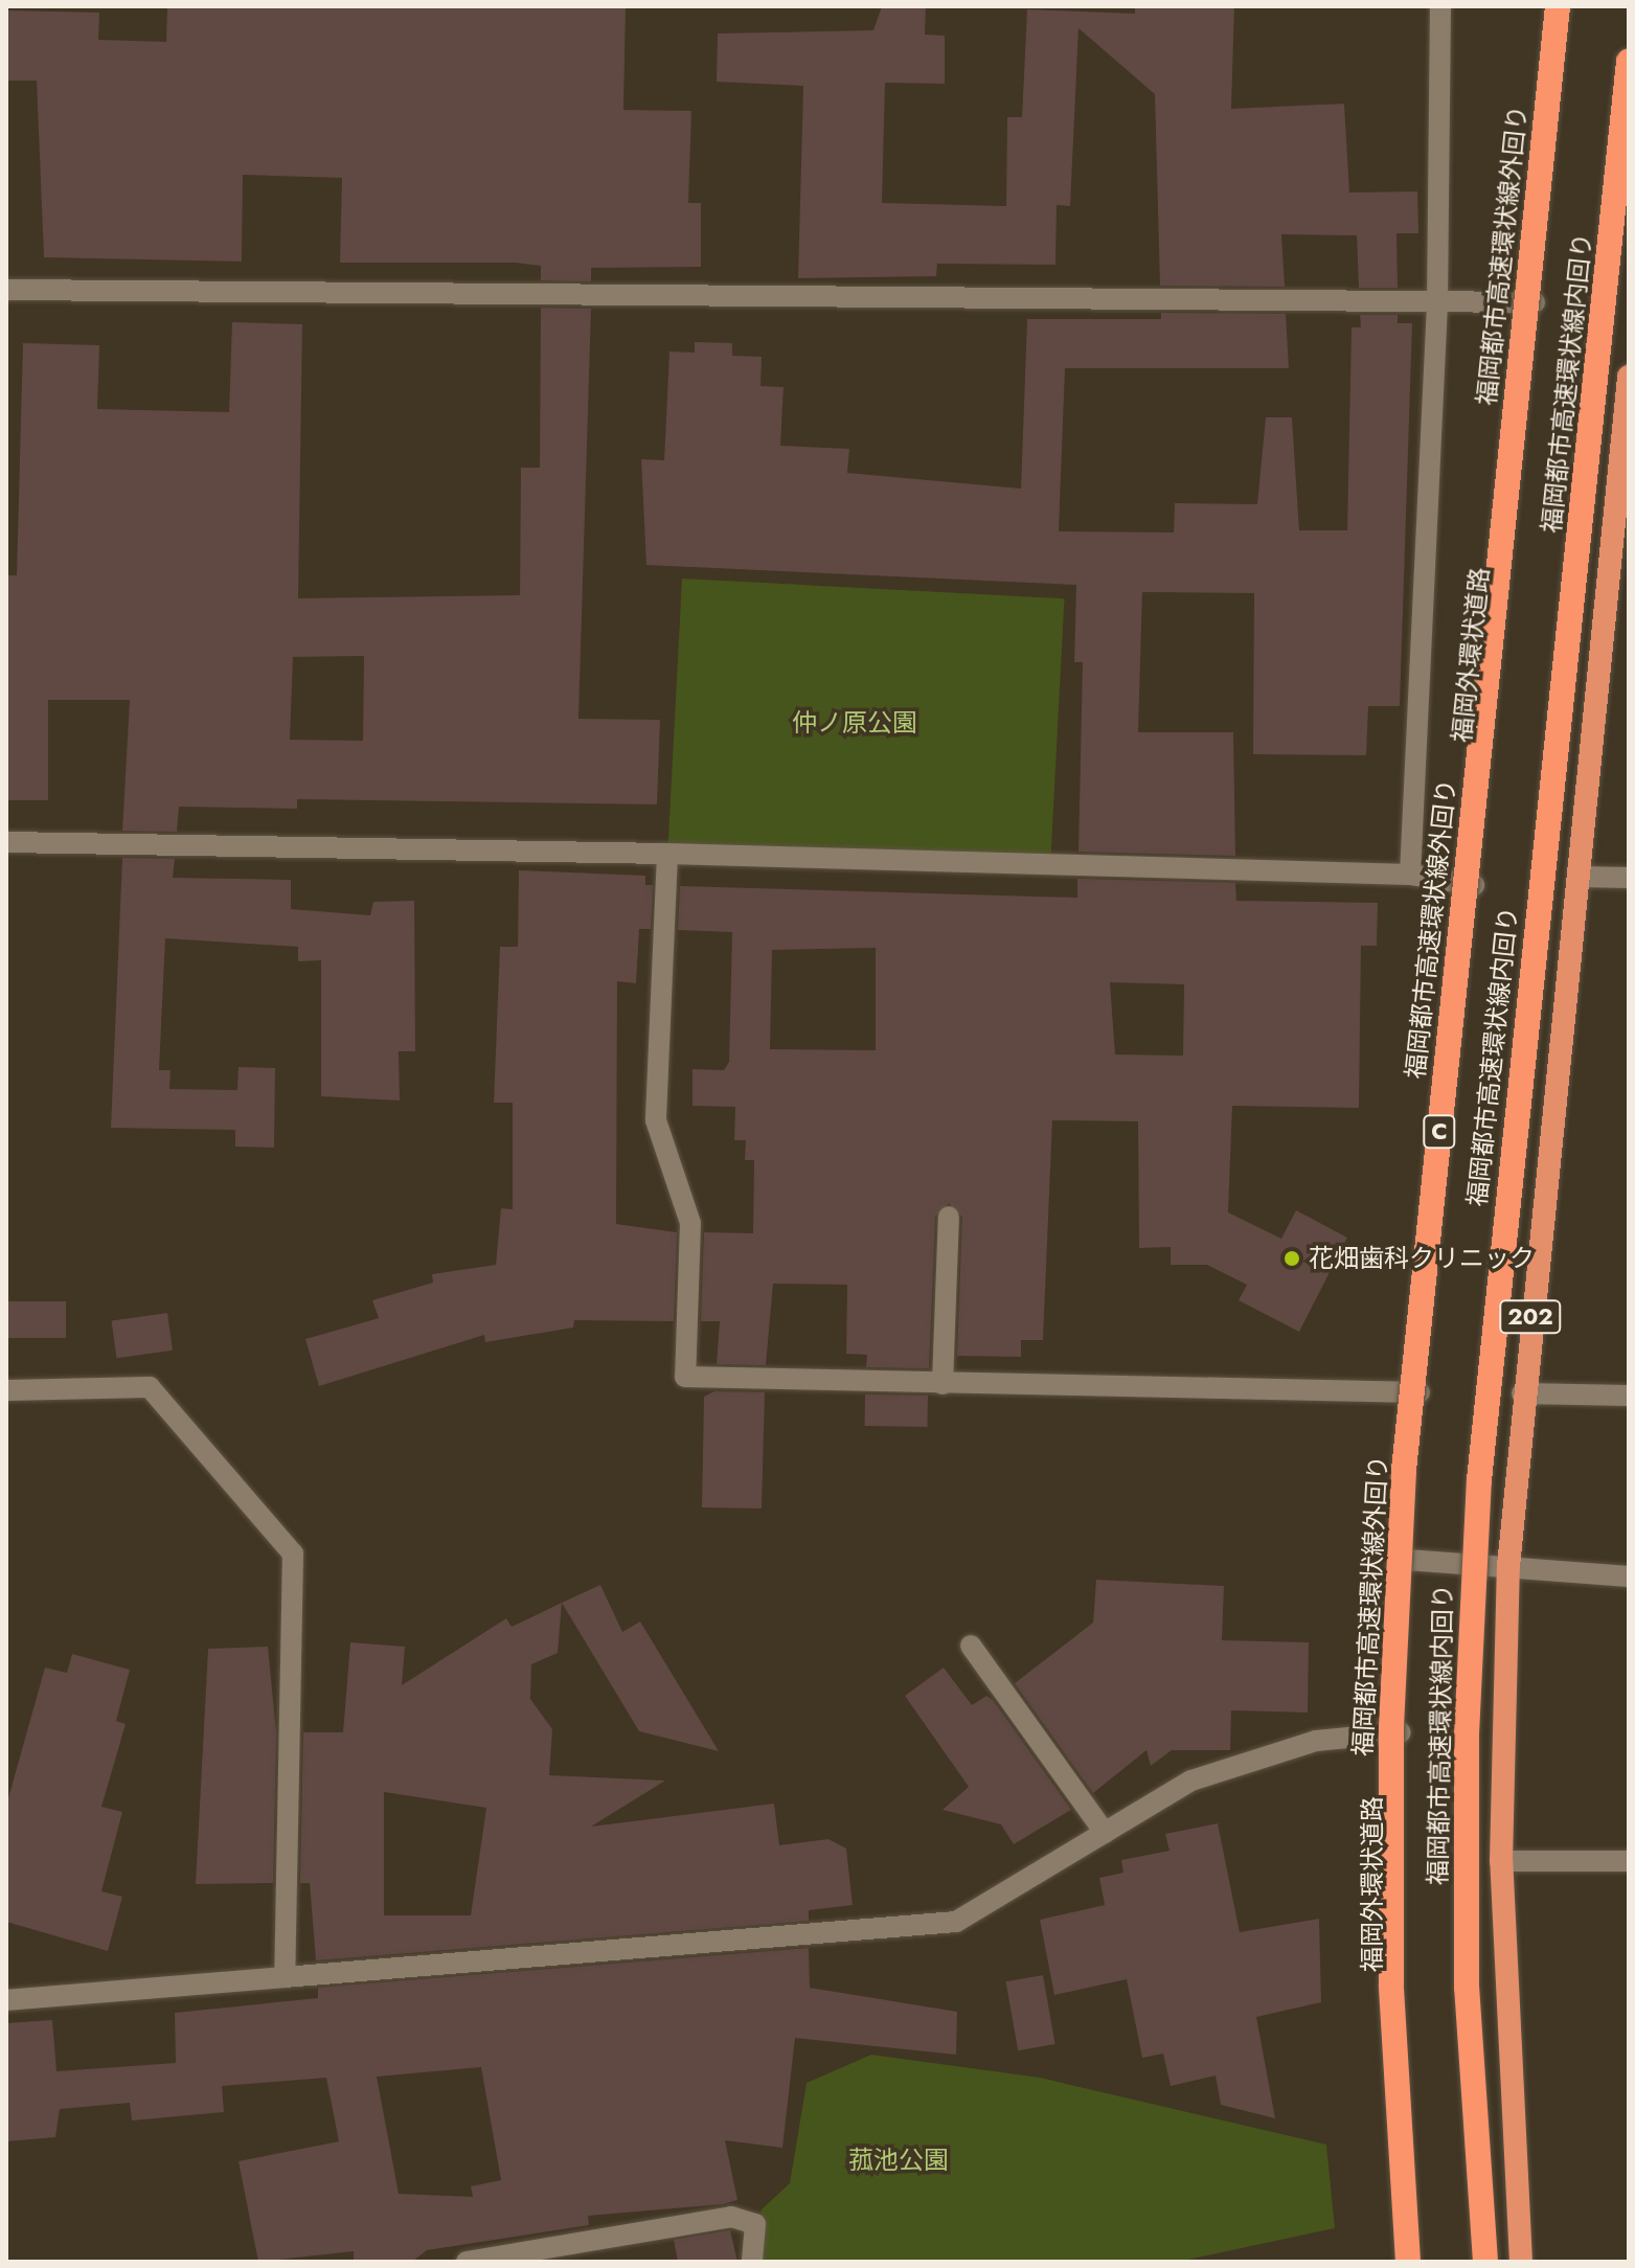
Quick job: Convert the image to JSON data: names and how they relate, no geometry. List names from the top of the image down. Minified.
{"streets":{"highway":["福岡都市高速環状線外回り","福岡都市高速環状線内回り","福岡外環状道路","C","202"]},"crossings":[["福岡都市高速環状線外回り","福岡外環状道路"]],"parks":["仲ノ原公園","菰池公園"],"places":["花畑歯科クリニック"]}
